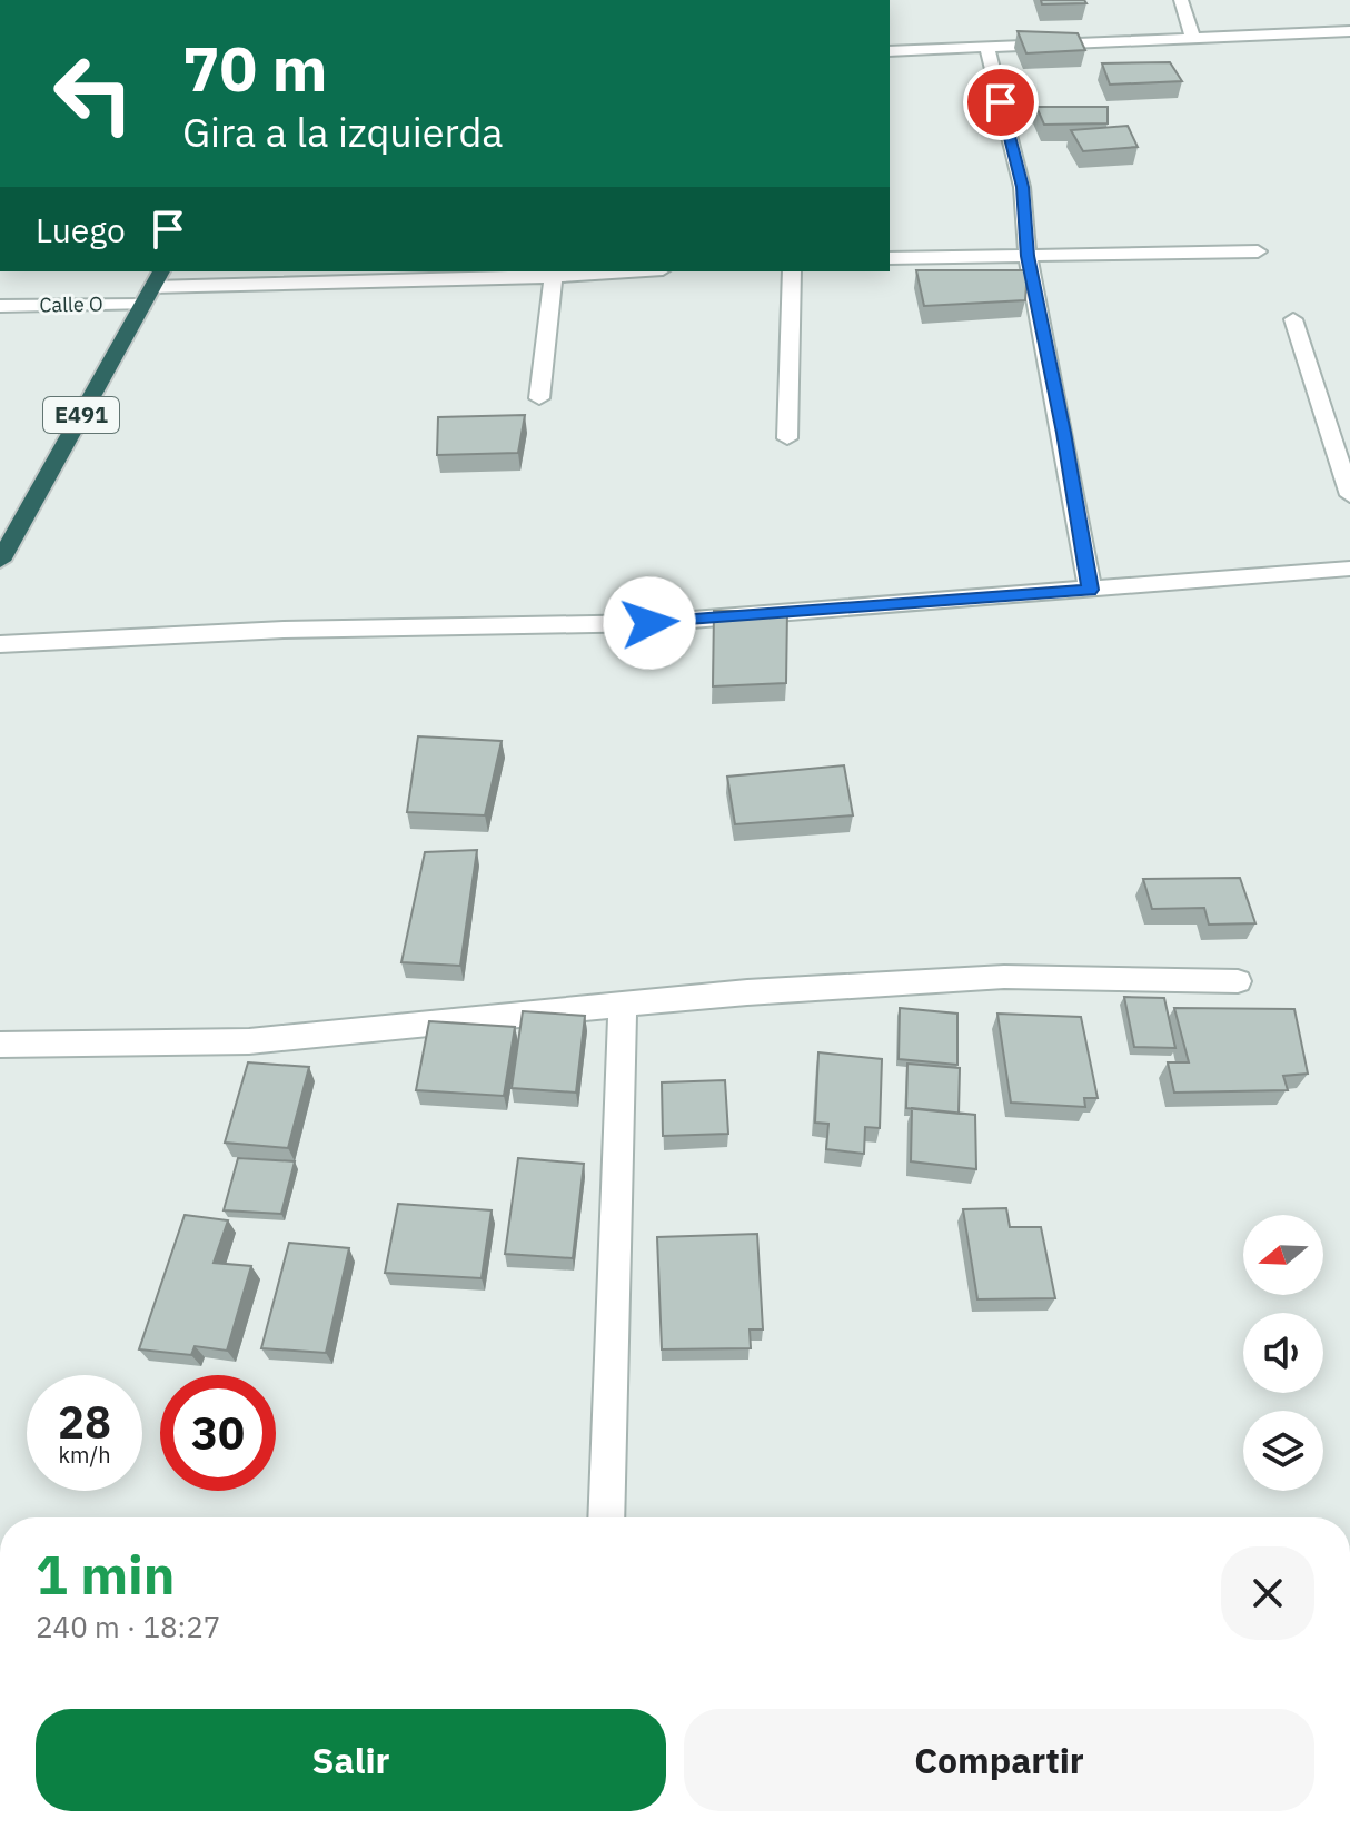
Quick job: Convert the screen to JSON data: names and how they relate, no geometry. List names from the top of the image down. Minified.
{"streets":{"highway":["E491"],"street":["Calle O"]},"crossings":[["Calle O","E491"]],"north":"left","page":{"turn":["70 m","Gira a la izquierda"],"then":"Luego","speed":"28 km/h","limit":"30","heading":["1 min","240 m · 18:27"],"buttons":["Salir","Compartir"]}}
